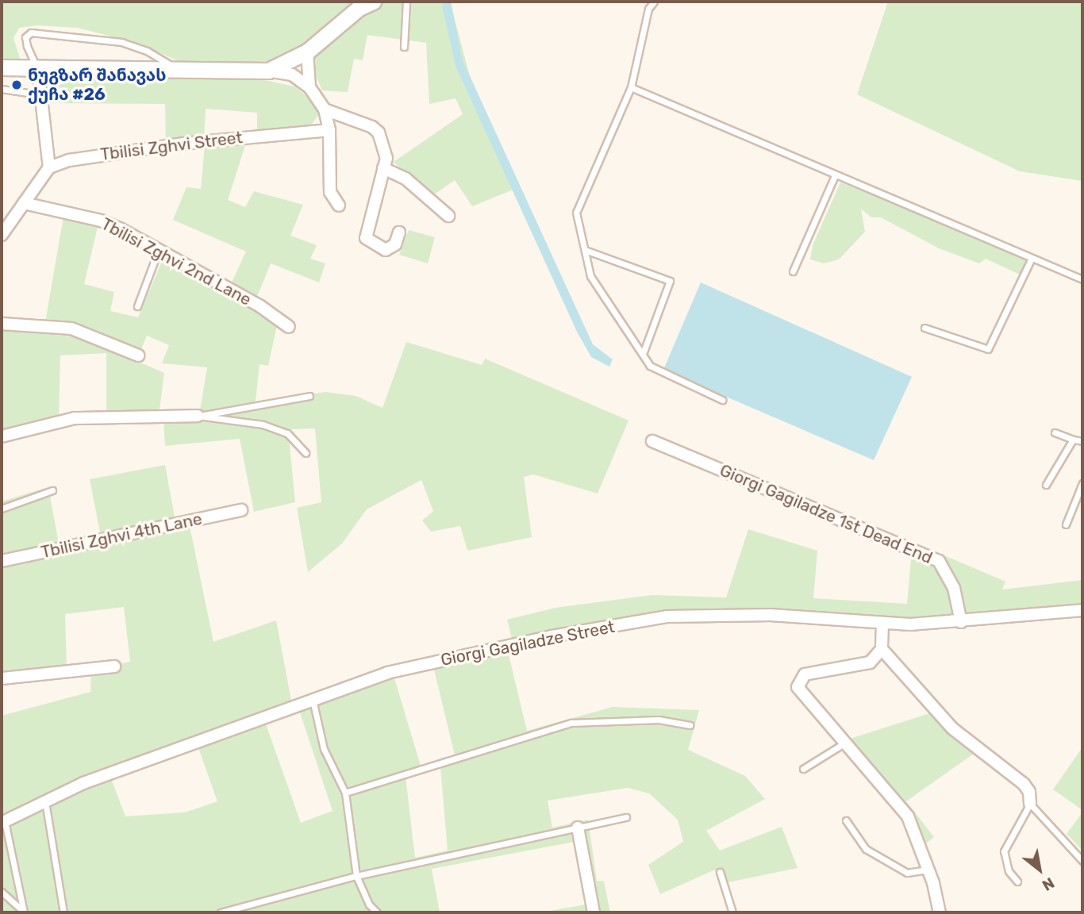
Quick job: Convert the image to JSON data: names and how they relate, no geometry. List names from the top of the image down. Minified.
{"streets":{"street":["Tbilisi Zghvi Street","Tbilisi Zghvi 2nd Lane","Giorgi Gagiladze 1st Dead End","Tbilisi Zghvi 4th Lane","Giorgi Gagiladze Street"]},"crossings":[["Giorgi Gagiladze 1st Dead End","Giorgi Gagiladze Street"]],"places":["ნუგზარ შანავას ქუჩა #26"],"north":"bottom right"}
